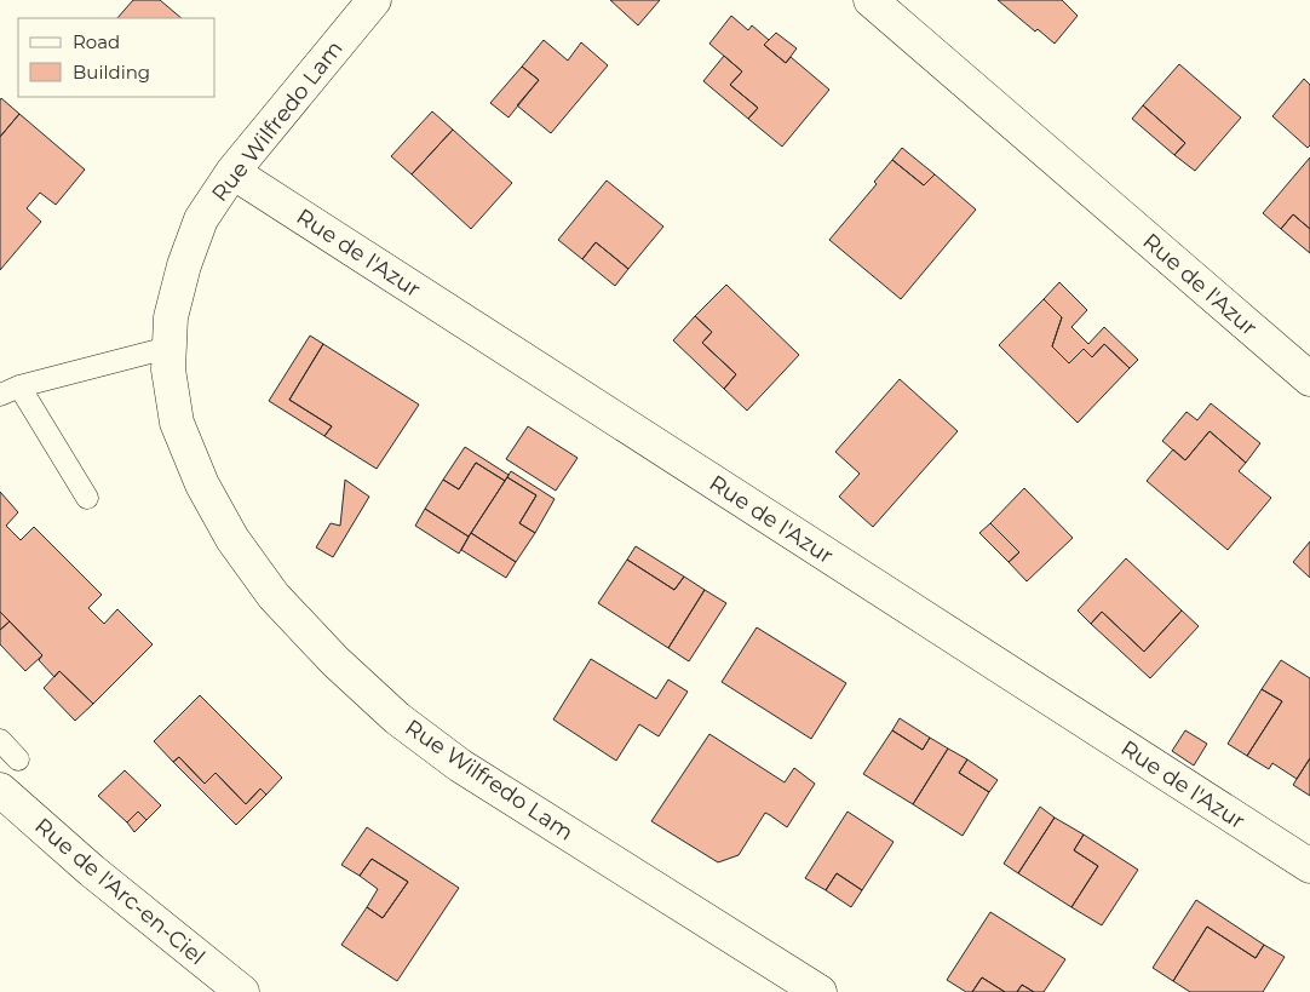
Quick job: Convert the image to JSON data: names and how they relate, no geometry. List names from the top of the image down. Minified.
{"streets":{"street":["Rue Wilfredo Lam","Rue de l'Azur","Rue de l'Arc-en-Ciel"]},"crossings":[["Rue Wilfredo Lam","Rue de l'Azur"]],"legend":["Road","Building"]}
